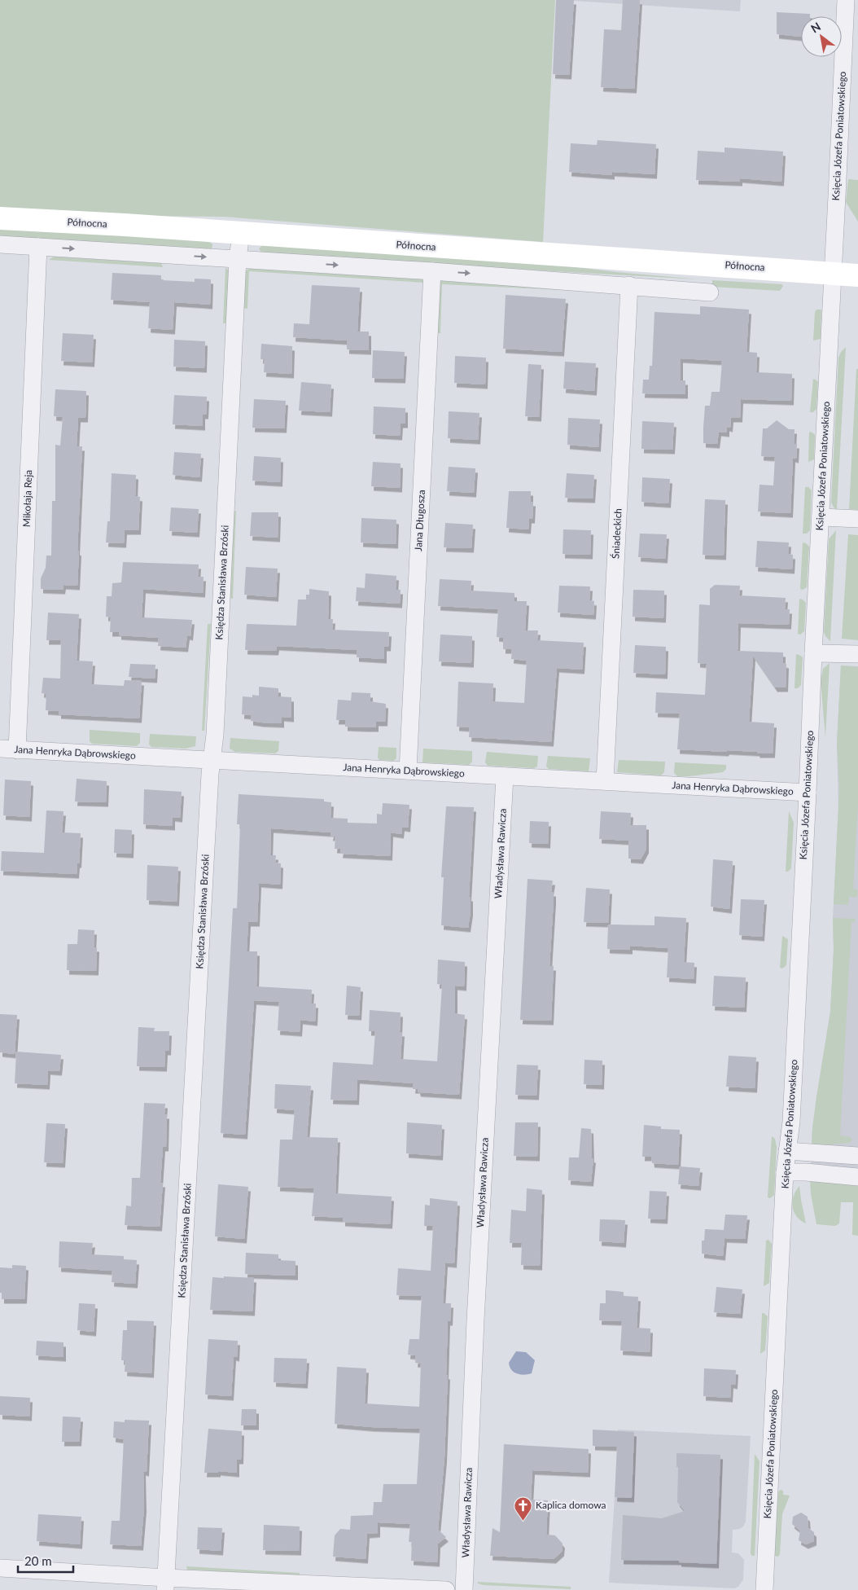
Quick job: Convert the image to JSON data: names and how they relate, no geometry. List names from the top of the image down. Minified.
{"streets":{"main road":["Północna"],"street":["Księcia Józefa Poniatowskiego","Mikołaja Reja","Jana Długosza","Śniadeckich","Księdza Stanisława Brzóski","Jana Henryka Dąbrowskiego","Władysława Rawicza"]},"crossings":[["Księcia Józefa Poniatowskiego","Północna"],["Księcia Józefa Poniatowskiego","Jana Henryka Dąbrowskiego"],["Północna","Księdza Stanisława Brzóski"],["Mikołaja Reja","Jana Henryka Dąbrowskiego"],["Jana Długosza","Jana Henryka Dąbrowskiego"],["Śniadeckich","Jana Henryka Dąbrowskiego"],["Księdza Stanisława Brzóski","Jana Henryka Dąbrowskiego"],["Jana Henryka Dąbrowskiego","Władysława Rawicza"]],"places":{"church":["Kaplica domowa"]},"scale_bar":"20 m","north":"top left"}
